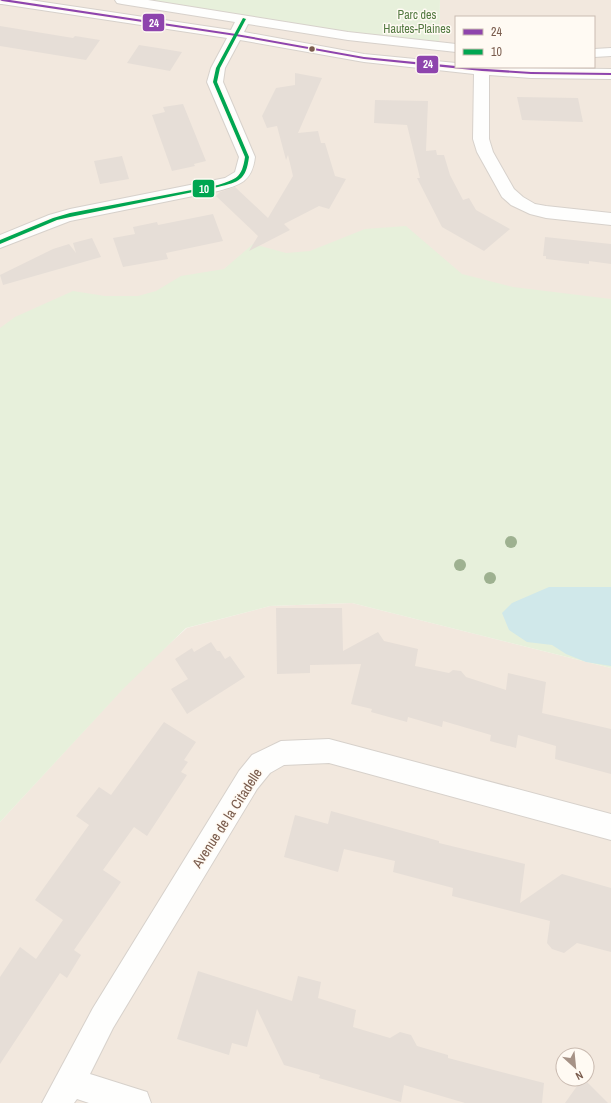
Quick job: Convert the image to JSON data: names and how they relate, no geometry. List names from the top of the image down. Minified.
{"streets":{"street":["Avenue de la Citadelle"]},"parks":["Parc des Hautes-Plaines"],"lines":["transit line 24","transit line 10"],"legend":["24","10"],"north":"bottom right"}
